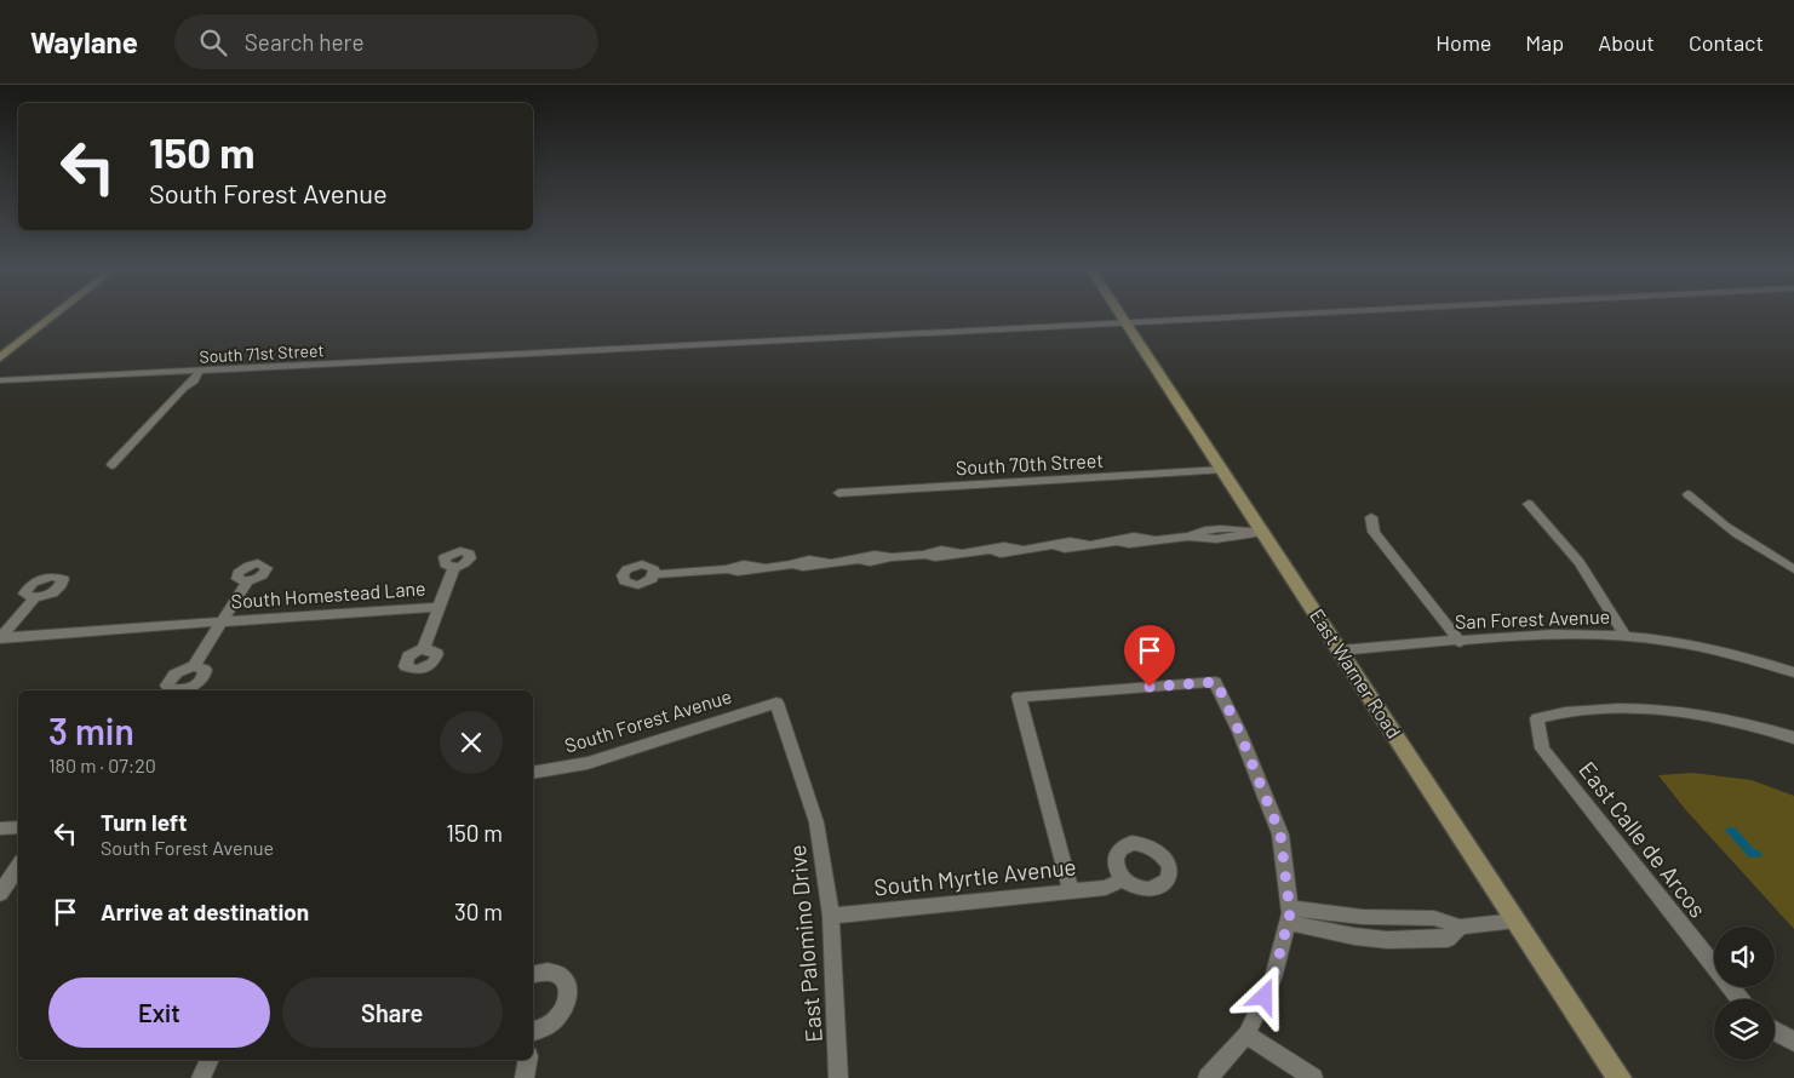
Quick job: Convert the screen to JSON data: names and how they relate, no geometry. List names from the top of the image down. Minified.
{"streets":{"main road":["East Warner Road"],"street":["South 71st Street","South 70th Street","South Homestead Lane","San Forest Avenue","South Forest Avenue","East Calle de Arcos","South Myrtle Avenue","East Palomino Drive"]},"crossings":[["South 71st Street","East Warner Road"],["South 70th Street","East Warner Road"],["San Forest Avenue","East Warner Road"],["South Forest Avenue","East Palomino Drive"],["South Myrtle Avenue","East Palomino Drive"]],"page":{"header":"Waylane","search":"Search here","nav":["Home","Map","About","Contact"],"turn":["150 m","South Forest Avenue"],"heading":["3 min","180 m · 07:20"],"list":[{"name":"Turn left","note":"South Forest Avenue","value":"150 m"},{"name":"Arrive at destination","value":"30 m"}],"buttons":["Exit","Share"]}}
